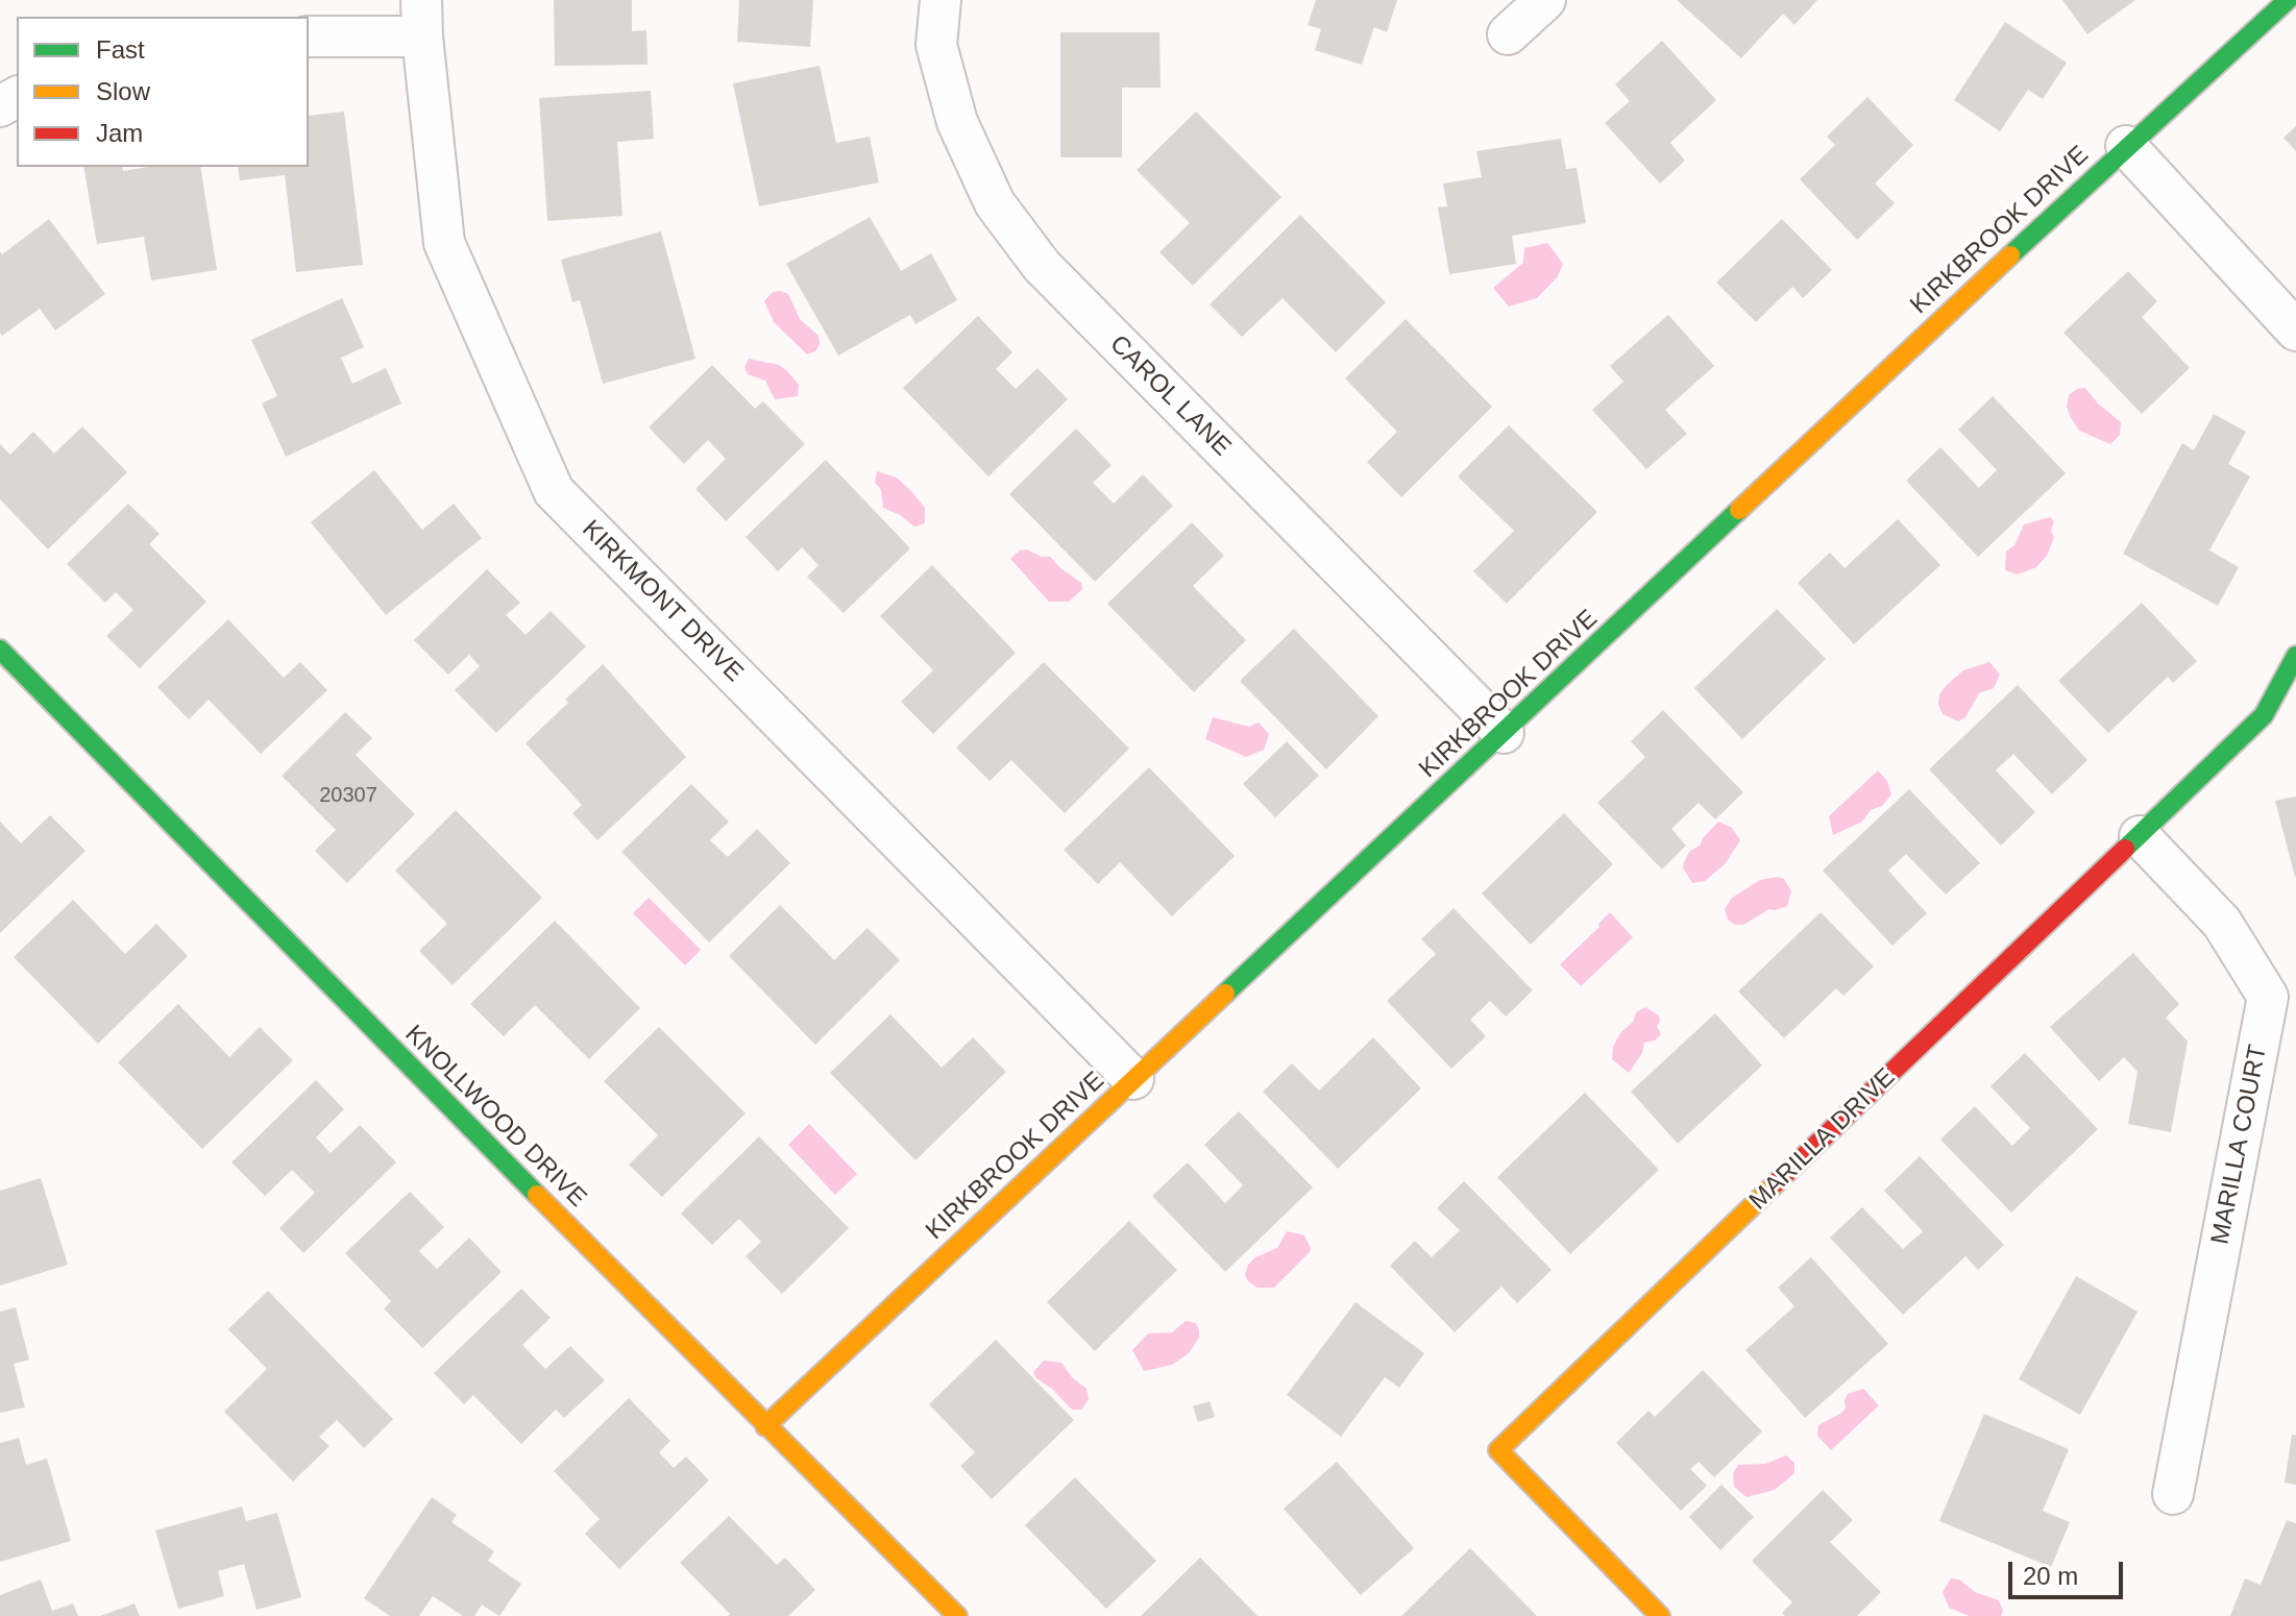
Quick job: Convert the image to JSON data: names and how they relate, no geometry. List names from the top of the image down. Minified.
{"streets":{"street":["KIRKBROOK DRIVE","CAROL LANE","KIRKMONT DRIVE","KNOLLWOOD DRIVE","MARILLA DRIVE","MARILLA COURT"]},"crossings":[["KIRKBROOK DRIVE","CAROL LANE"],["KIRKBROOK DRIVE","KIRKMONT DRIVE"],["KIRKBROOK DRIVE","KNOLLWOOD DRIVE"],["MARILLA DRIVE","MARILLA COURT"]],"house_numbers":["20307"],"legend":["Fast","Slow","Jam"],"scale_bar":"20 m"}
